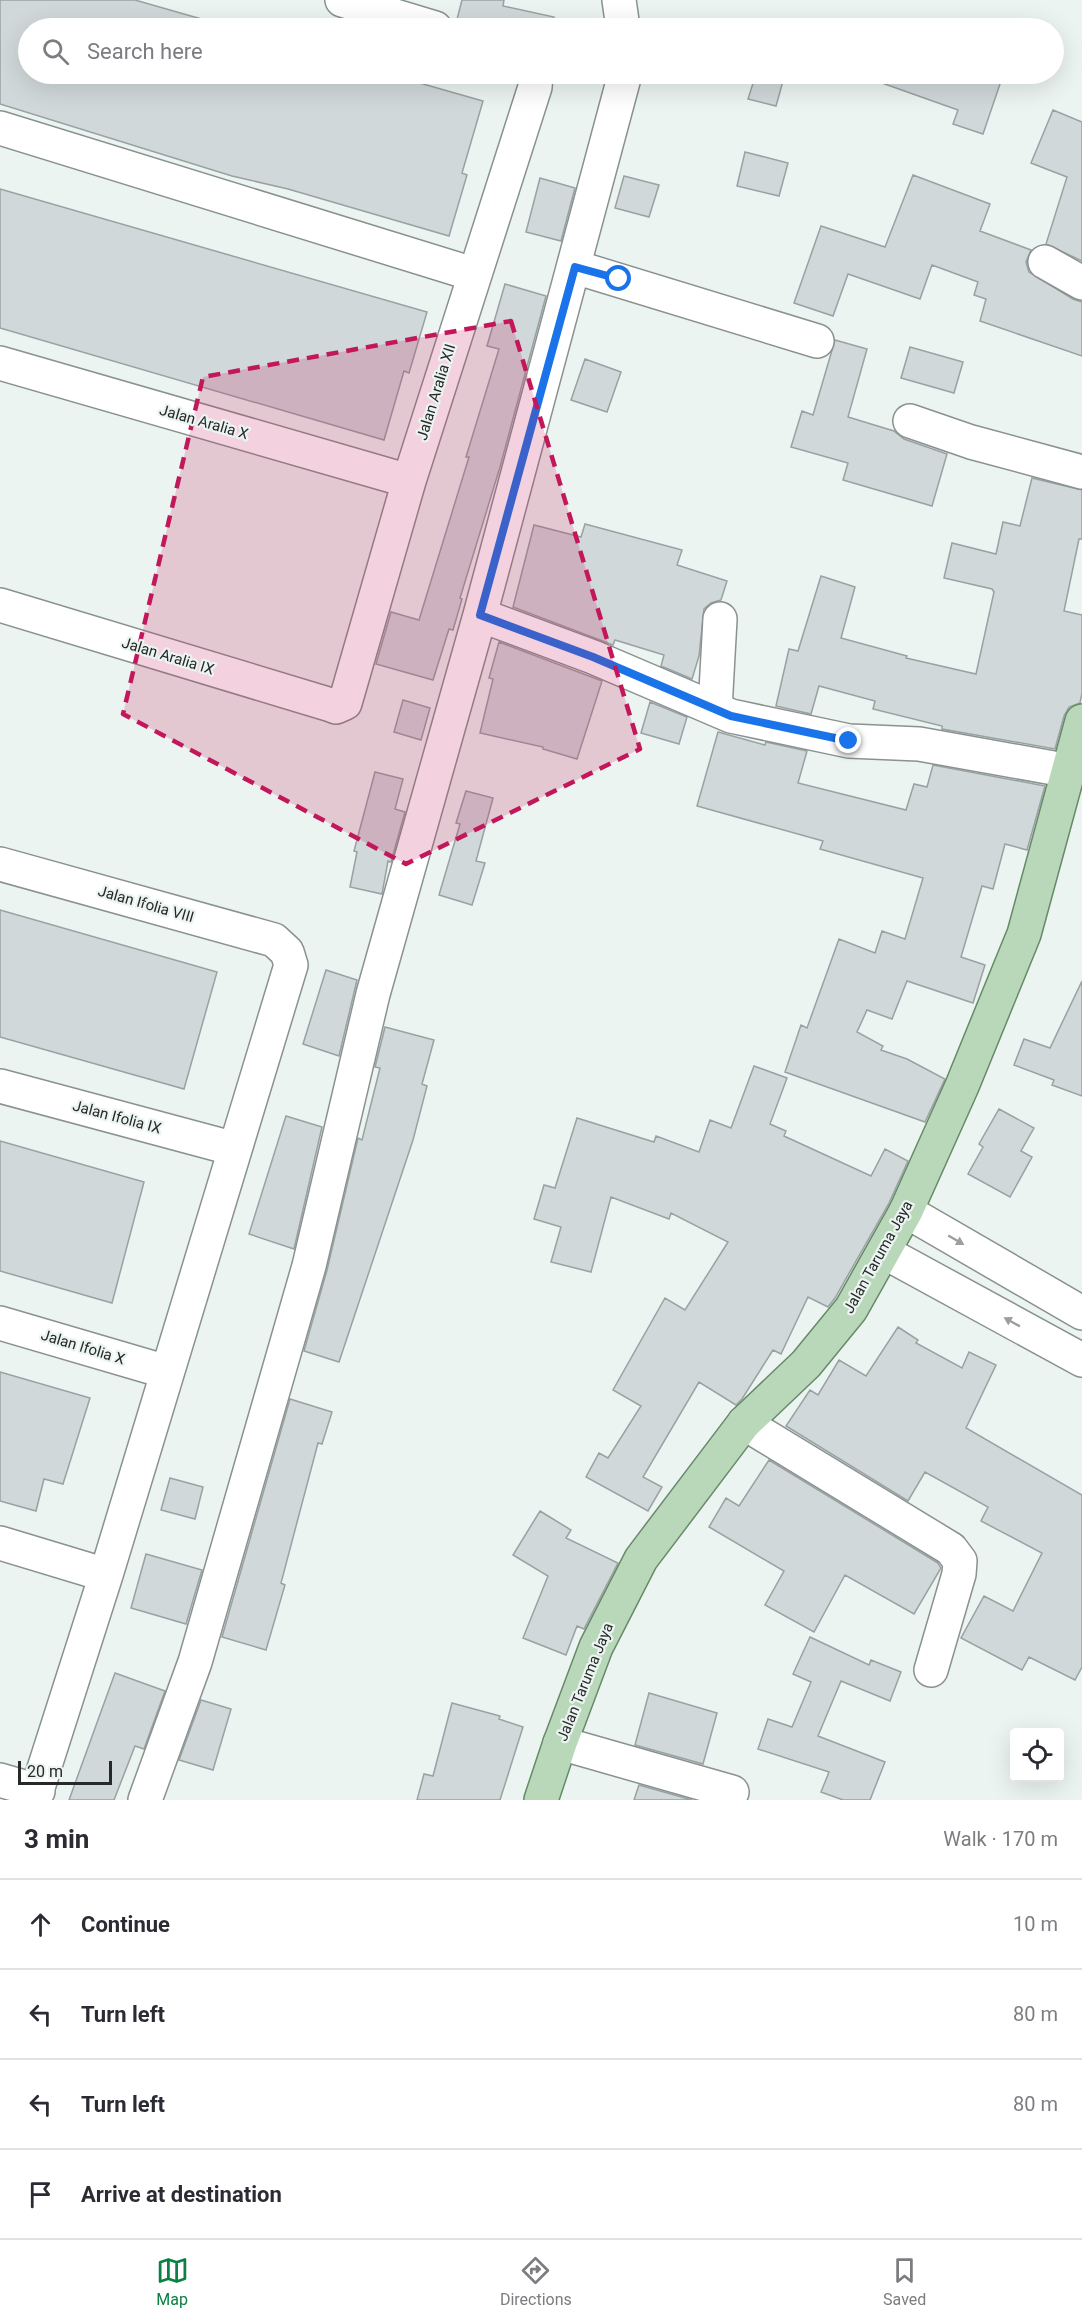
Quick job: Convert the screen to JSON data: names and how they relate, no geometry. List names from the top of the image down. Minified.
{"streets":{"main road":["Jalan Taruma Jaya"],"street":["Jalan Aralia XII","Jalan Aralia X","Jalan Aralia IX","Jalan Ifolia VIII","Jalan Ifolia IX","Jalan Ifolia X"]},"crossings":[["Jalan Aralia XII","Jalan Aralia X"],["Jalan Aralia XII","Jalan Aralia IX"],["Jalan Ifolia VIII","Jalan Ifolia IX"]],"scale_bar":"20 m","page":{"search":"Search here","scale":"20 m","heading":["3 min","Walk · 170 m"],"list":[["Continue","10 m"],["Turn left","80 m"],["Turn left","80 m"],"Arrive at destination"],"nav":["Map","Directions","Saved"]}}
